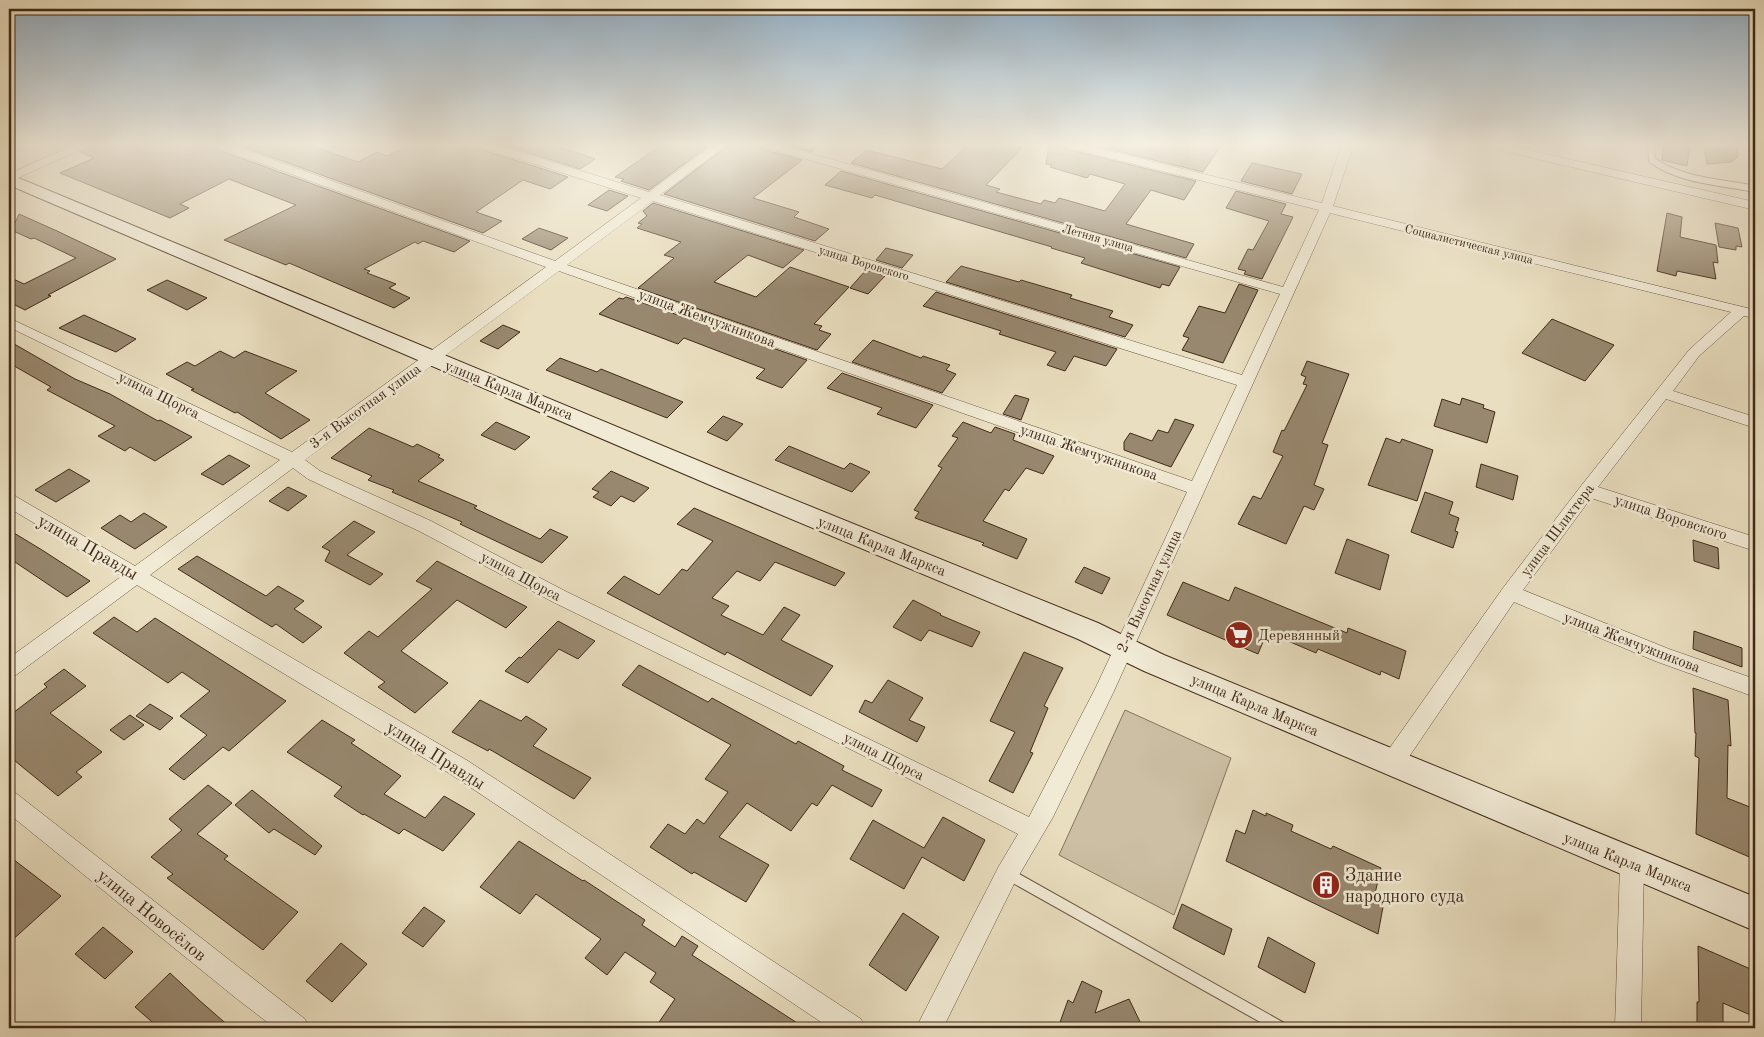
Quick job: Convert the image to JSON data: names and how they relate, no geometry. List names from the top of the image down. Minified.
{"streets":{"main road":["улица Карла Маркса"],"street":["Летняя улица","Социалистическая улица","улица Воровского","улица Жемчужникова","улица Щорса","3-я Высотная улица","улица Шлихтера","улица Правды","2-я Высотная улица","улица Новосёлов"]},"crossings":[["Летняя улица","2-я Высотная улица"],["Социалистическая улица","улица Шлихтера"],["Социалистическая улица","2-я Высотная улица"],["улица Воровского","3-я Высотная улица"],["улица Воровского","улица Шлихтера"],["улица Воровского","2-я Высотная улица"],["улица Жемчужникова","3-я Высотная улица"],["улица Жемчужникова","улица Шлихтера"],["улица Жемчужникова","2-я Высотная улица"],["улица Карла Маркса","3-я Высотная улица"],["улица Карла Маркса","улица Шлихтера"],["улица Карла Маркса","2-я Высотная улица"],["улица Щорса","3-я Высотная улица"],["улица Щорса","2-я Высотная улица"],["3-я Высотная улица","улица Правды"]],"places":{"supermarket":["Деревянный"],"building":["Здание народного суда"]}}
